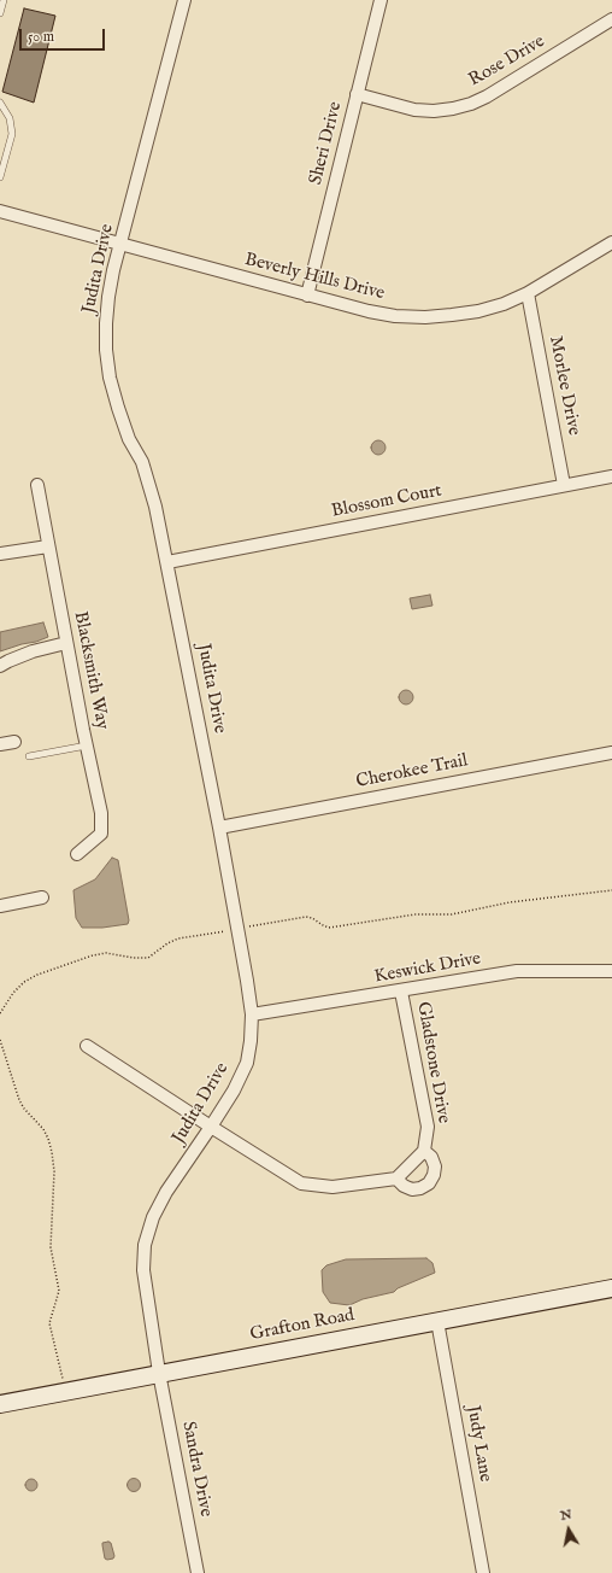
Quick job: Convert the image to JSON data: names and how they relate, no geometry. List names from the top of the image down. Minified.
{"streets":{"street":["Rose Drive","Sheri Drive","Judita Drive","Beverly Hills Drive","Morlee Drive","Blossom Court","Blacksmith Way","Cherokee Trail","Keswick Drive","Gladstone Drive","Grafton Road","Judy Lane","Sandra Drive"]},"crossings":[["Rose Drive","Sheri Drive"],["Sheri Drive","Beverly Hills Drive"],["Judita Drive","Beverly Hills Drive"],["Judita Drive","Blossom Court"],["Judita Drive","Cherokee Trail"],["Judita Drive","Keswick Drive"],["Judita Drive","Grafton Road"],["Judita Drive","Sandra Drive"],["Beverly Hills Drive","Morlee Drive"],["Morlee Drive","Blossom Court"],["Keswick Drive","Gladstone Drive"],["Grafton Road","Judy Lane"],["Grafton Road","Sandra Drive"]],"scale_bar":"50 m","north":"top"}
